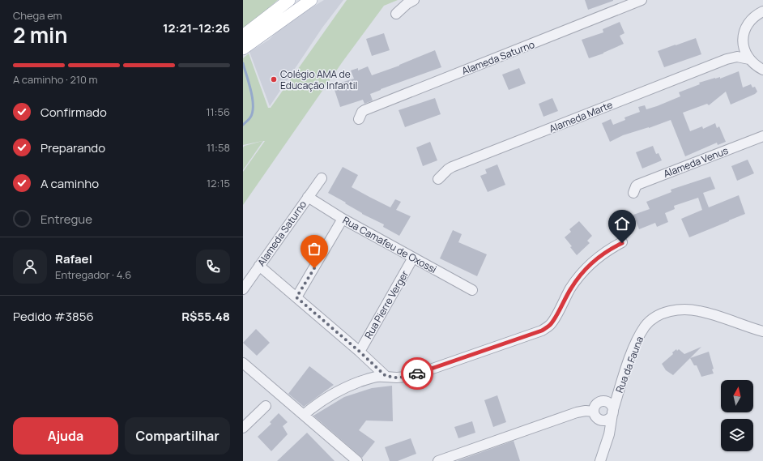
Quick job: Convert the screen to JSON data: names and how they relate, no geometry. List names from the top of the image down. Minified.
{"streets":{"street":["Alameda Saturno","Alameda Marte","Alameda Venus","Rua Camafeu de Oxossi","Rua Pierre Verger","Rua da Fauna"]},"crossings":[["Alameda Saturno","Rua Camafeu de Oxossi"],["Rua Camafeu de Oxossi","Rua Pierre Verger"]],"places":["Colégio AMA de Educação Infantil"],"north":"top","page":{"heading":["2 min","Chega em","12:21–12:26"],"panel":["Rafael","Entregador · 4.6","Pedido #3856","R$55.48"],"bar":"A caminho · 210 m","list":[["Confirmado","11:56"],["Preparando","11:58"],["A caminho","12:15"],"Entregue"],"buttons":["Ajuda","Compartilhar"]}}
